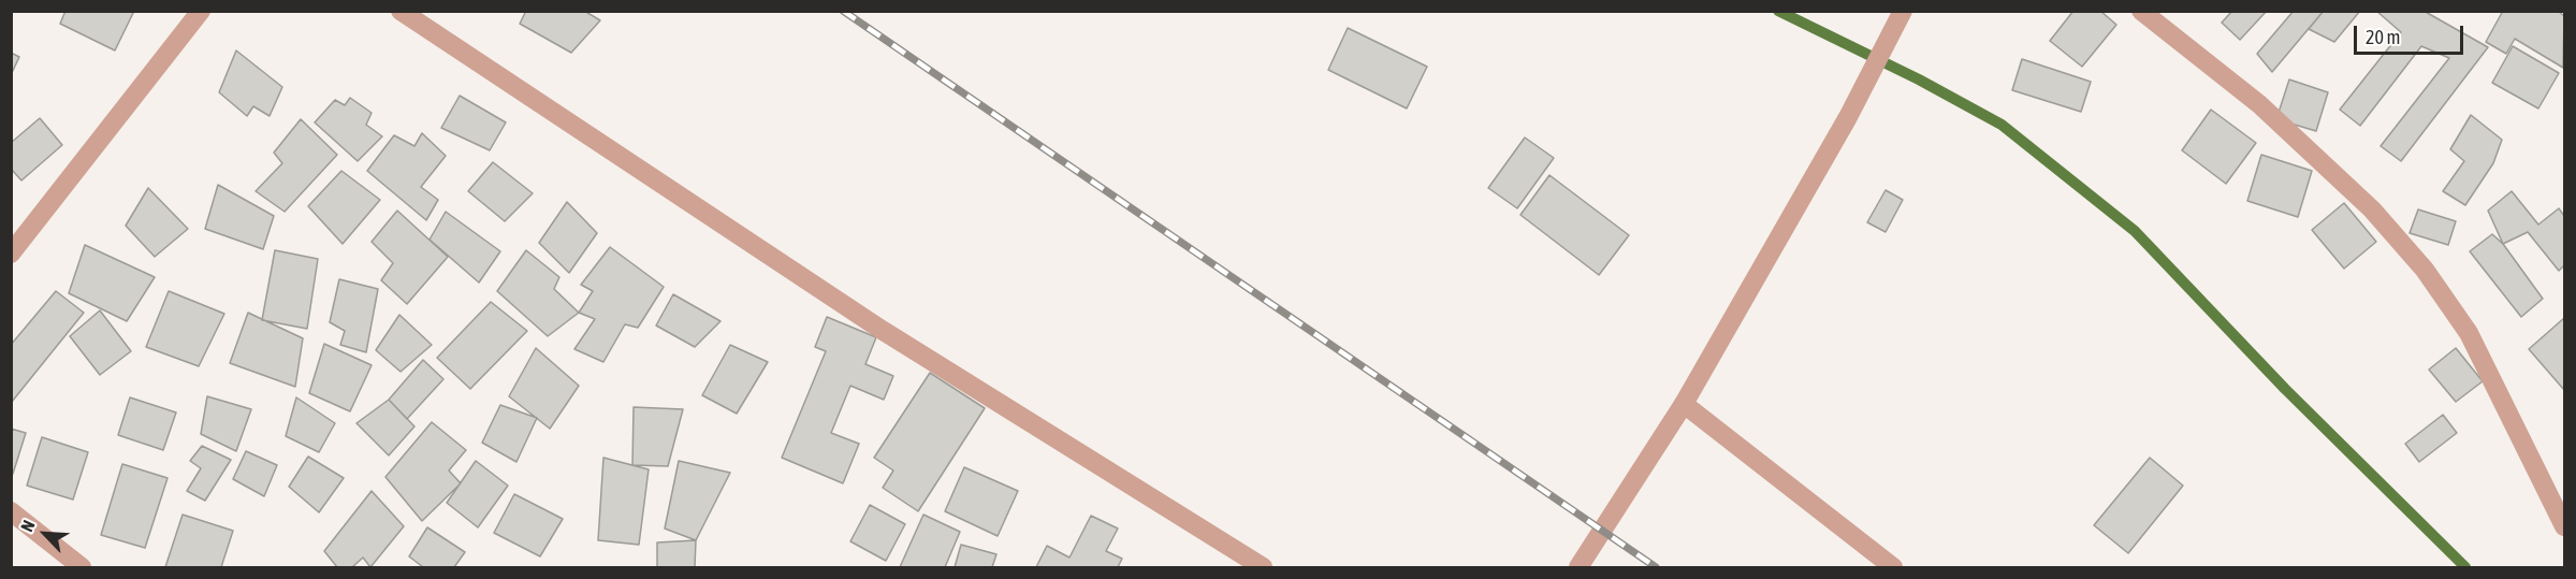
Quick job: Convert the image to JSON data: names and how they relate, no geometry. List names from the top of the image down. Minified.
{"scale_bar":"20 m","north":"top left"}
